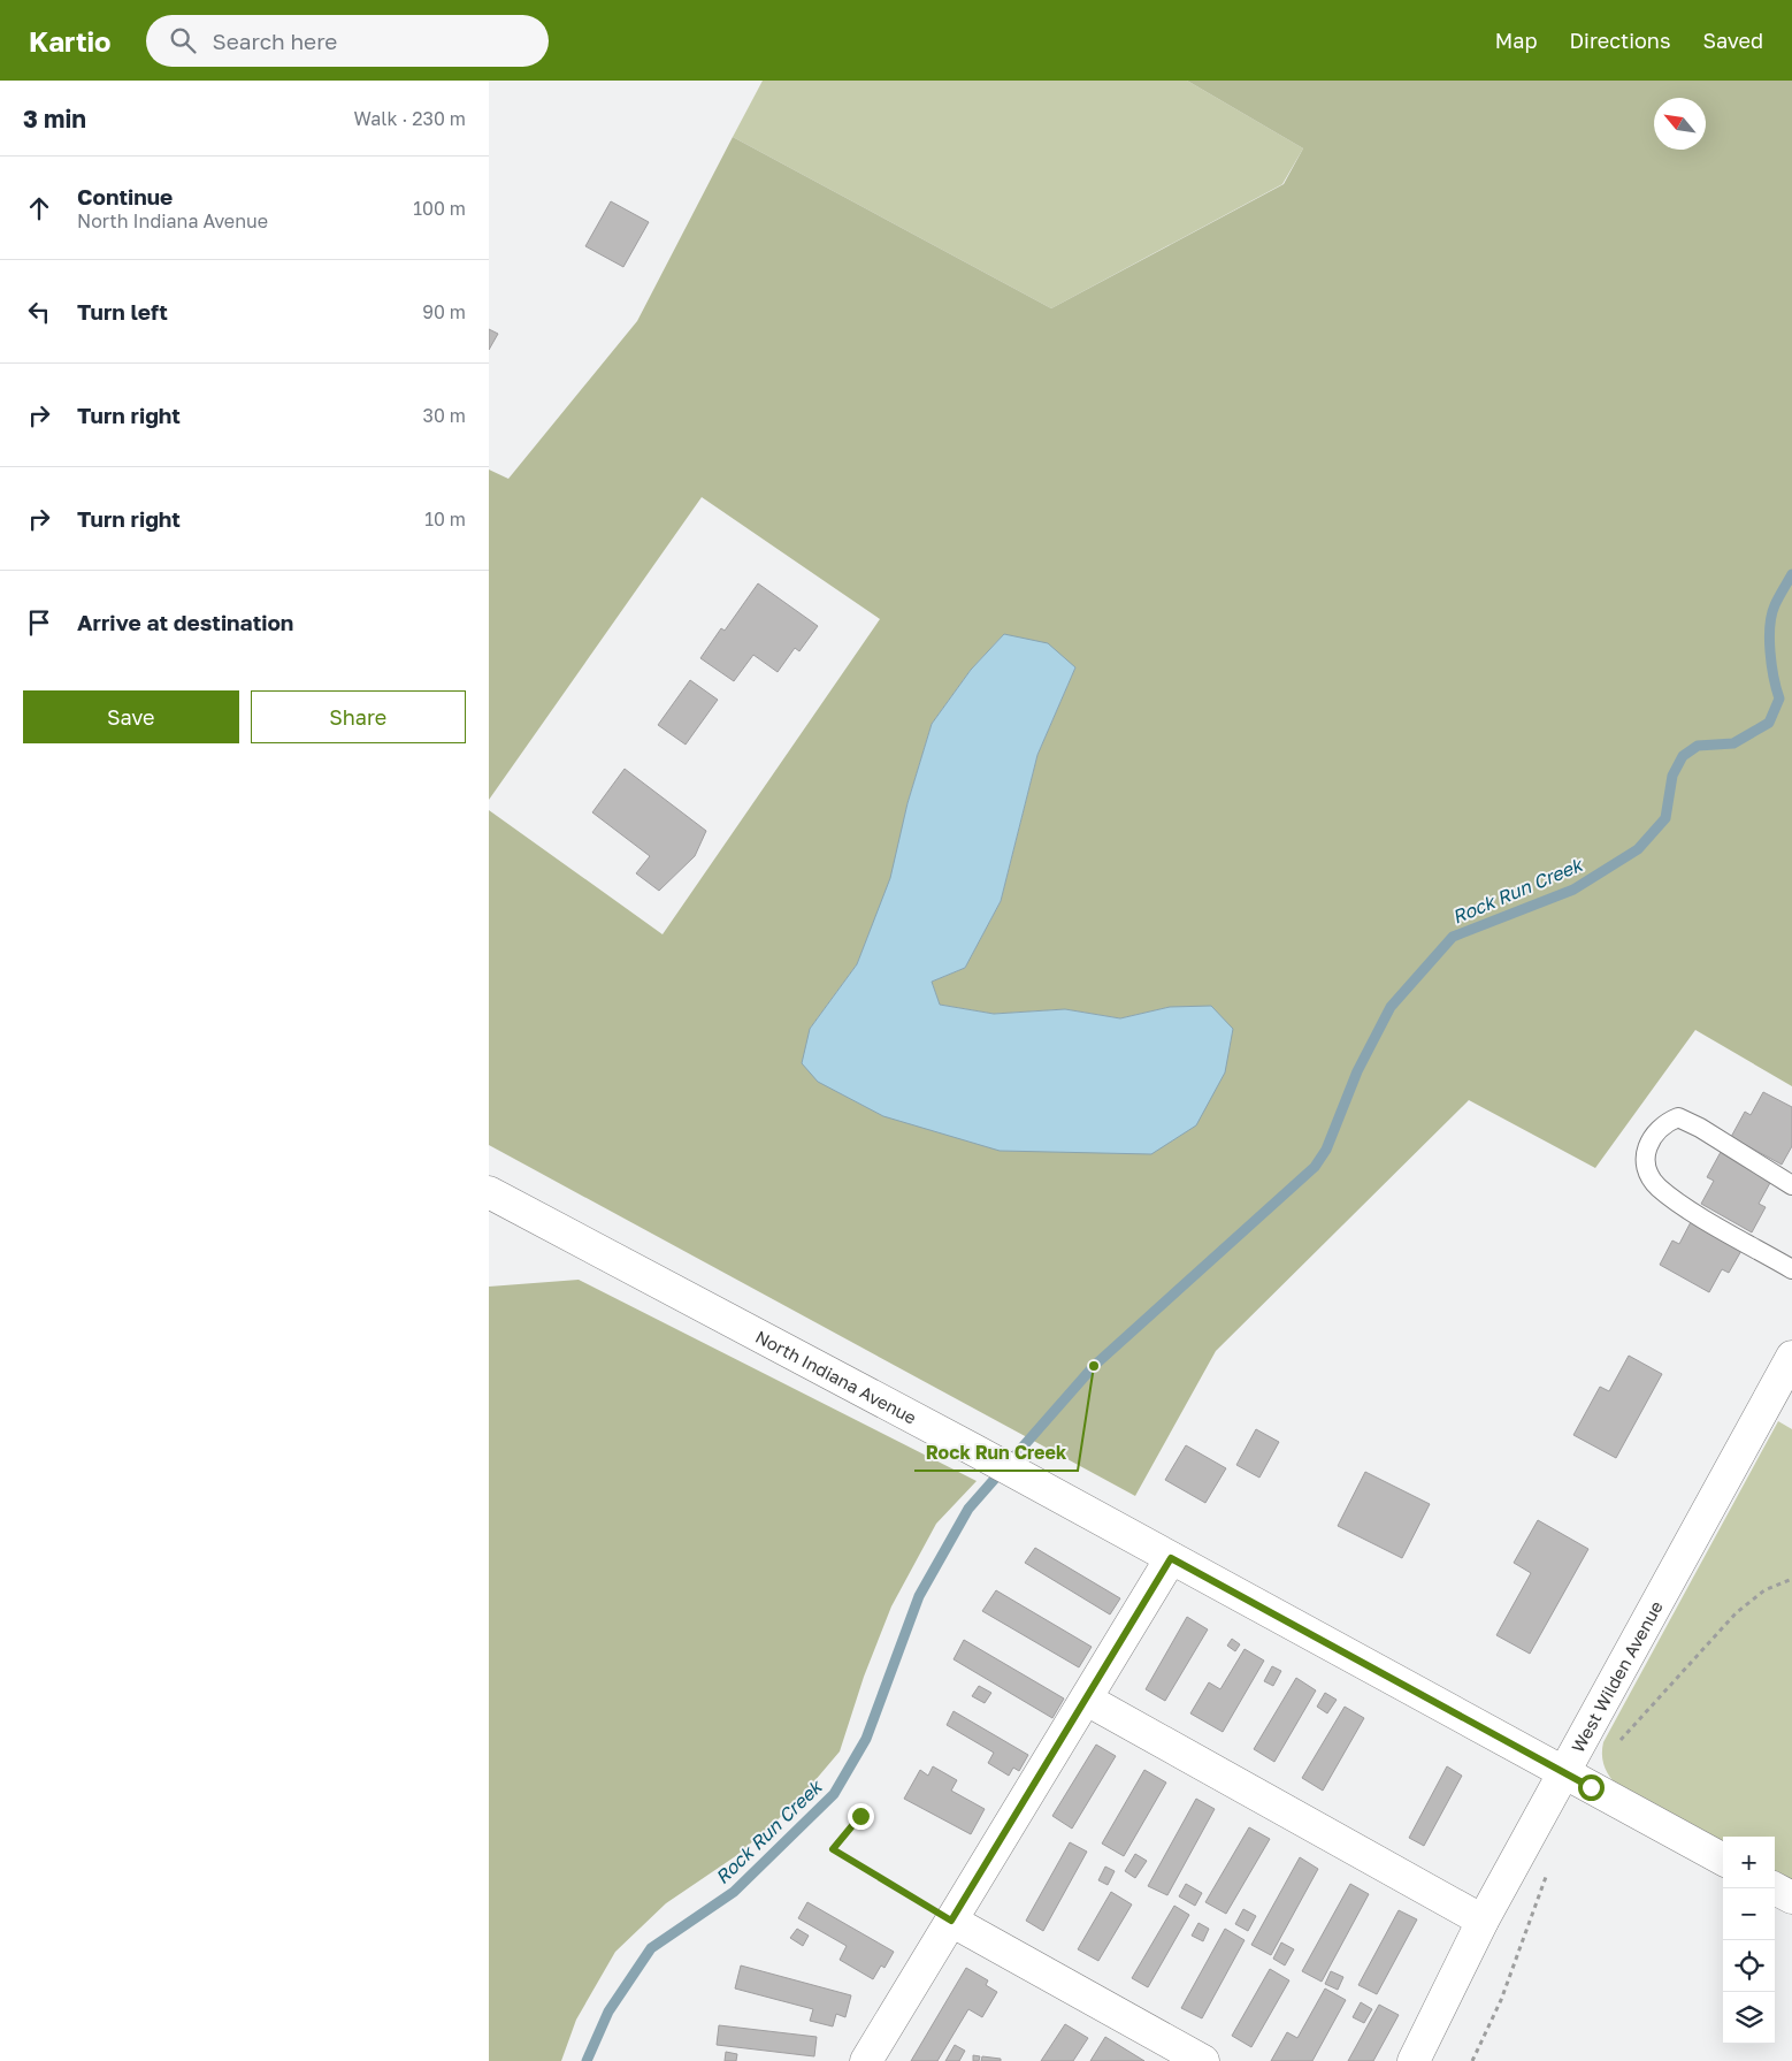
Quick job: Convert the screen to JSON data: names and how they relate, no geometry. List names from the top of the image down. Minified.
{"streets":{"street":["North Indiana Avenue","West Wilden Avenue"]},"crossings":[["North Indiana Avenue","West Wilden Avenue"]],"water":["Rock Run Creek"],"places":["Rock Run Creek"],"north":"top left","page":{"header":"Kartio","search":"Search here","nav":["Map","Directions","Saved"],"heading":["3 min","Walk · 230 m"],"list":[["Continue","North Indiana Avenue","100 m"],["Turn left","90 m"],["Turn right","30 m"],["Turn right","10 m"],"Arrive at destination"],"buttons":["Save","Share"],"map_buttons":["+","−"]}}
